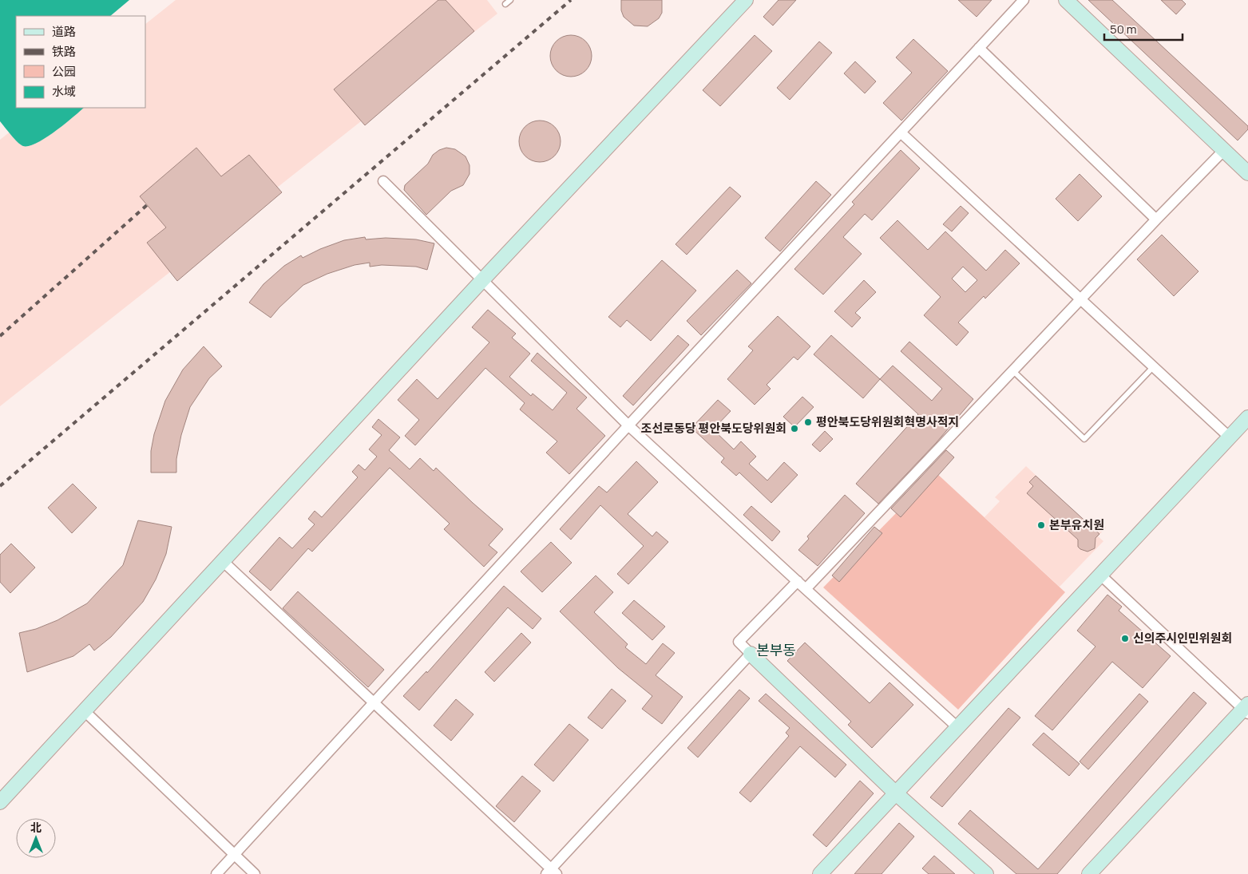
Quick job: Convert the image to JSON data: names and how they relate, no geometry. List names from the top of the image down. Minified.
{"districts":["본부동"],"places":["평안북도당위원회혁명사적지","조선로동당 평안북도당위원회","본부유치원","신의주시인민위원회"],"legend":["道路","铁路","公园","水域"],"scale_bar":"50 m","north":"top"}
